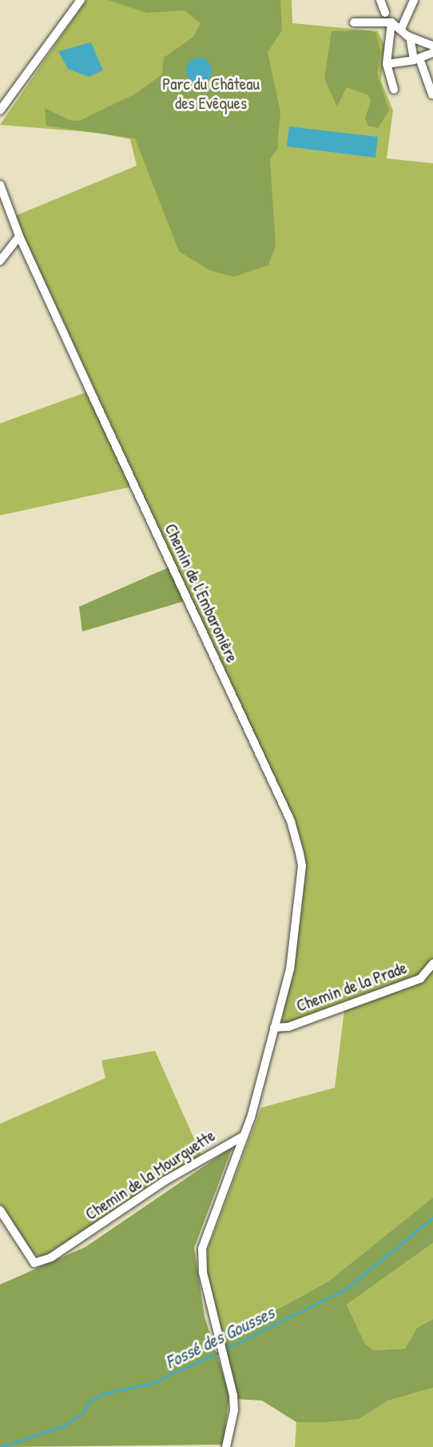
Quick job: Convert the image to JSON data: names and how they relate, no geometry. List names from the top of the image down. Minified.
{"streets":{"street":["Chemin de l'Embaronière","Chemin de la Prade","Chemin de la Mourguette"]},"crossings":[["Chemin de l'Embaronière","Chemin de la Prade"]],"water":["Fossé des Gousses"],"parks":["Parc du Château des Evêques"]}
